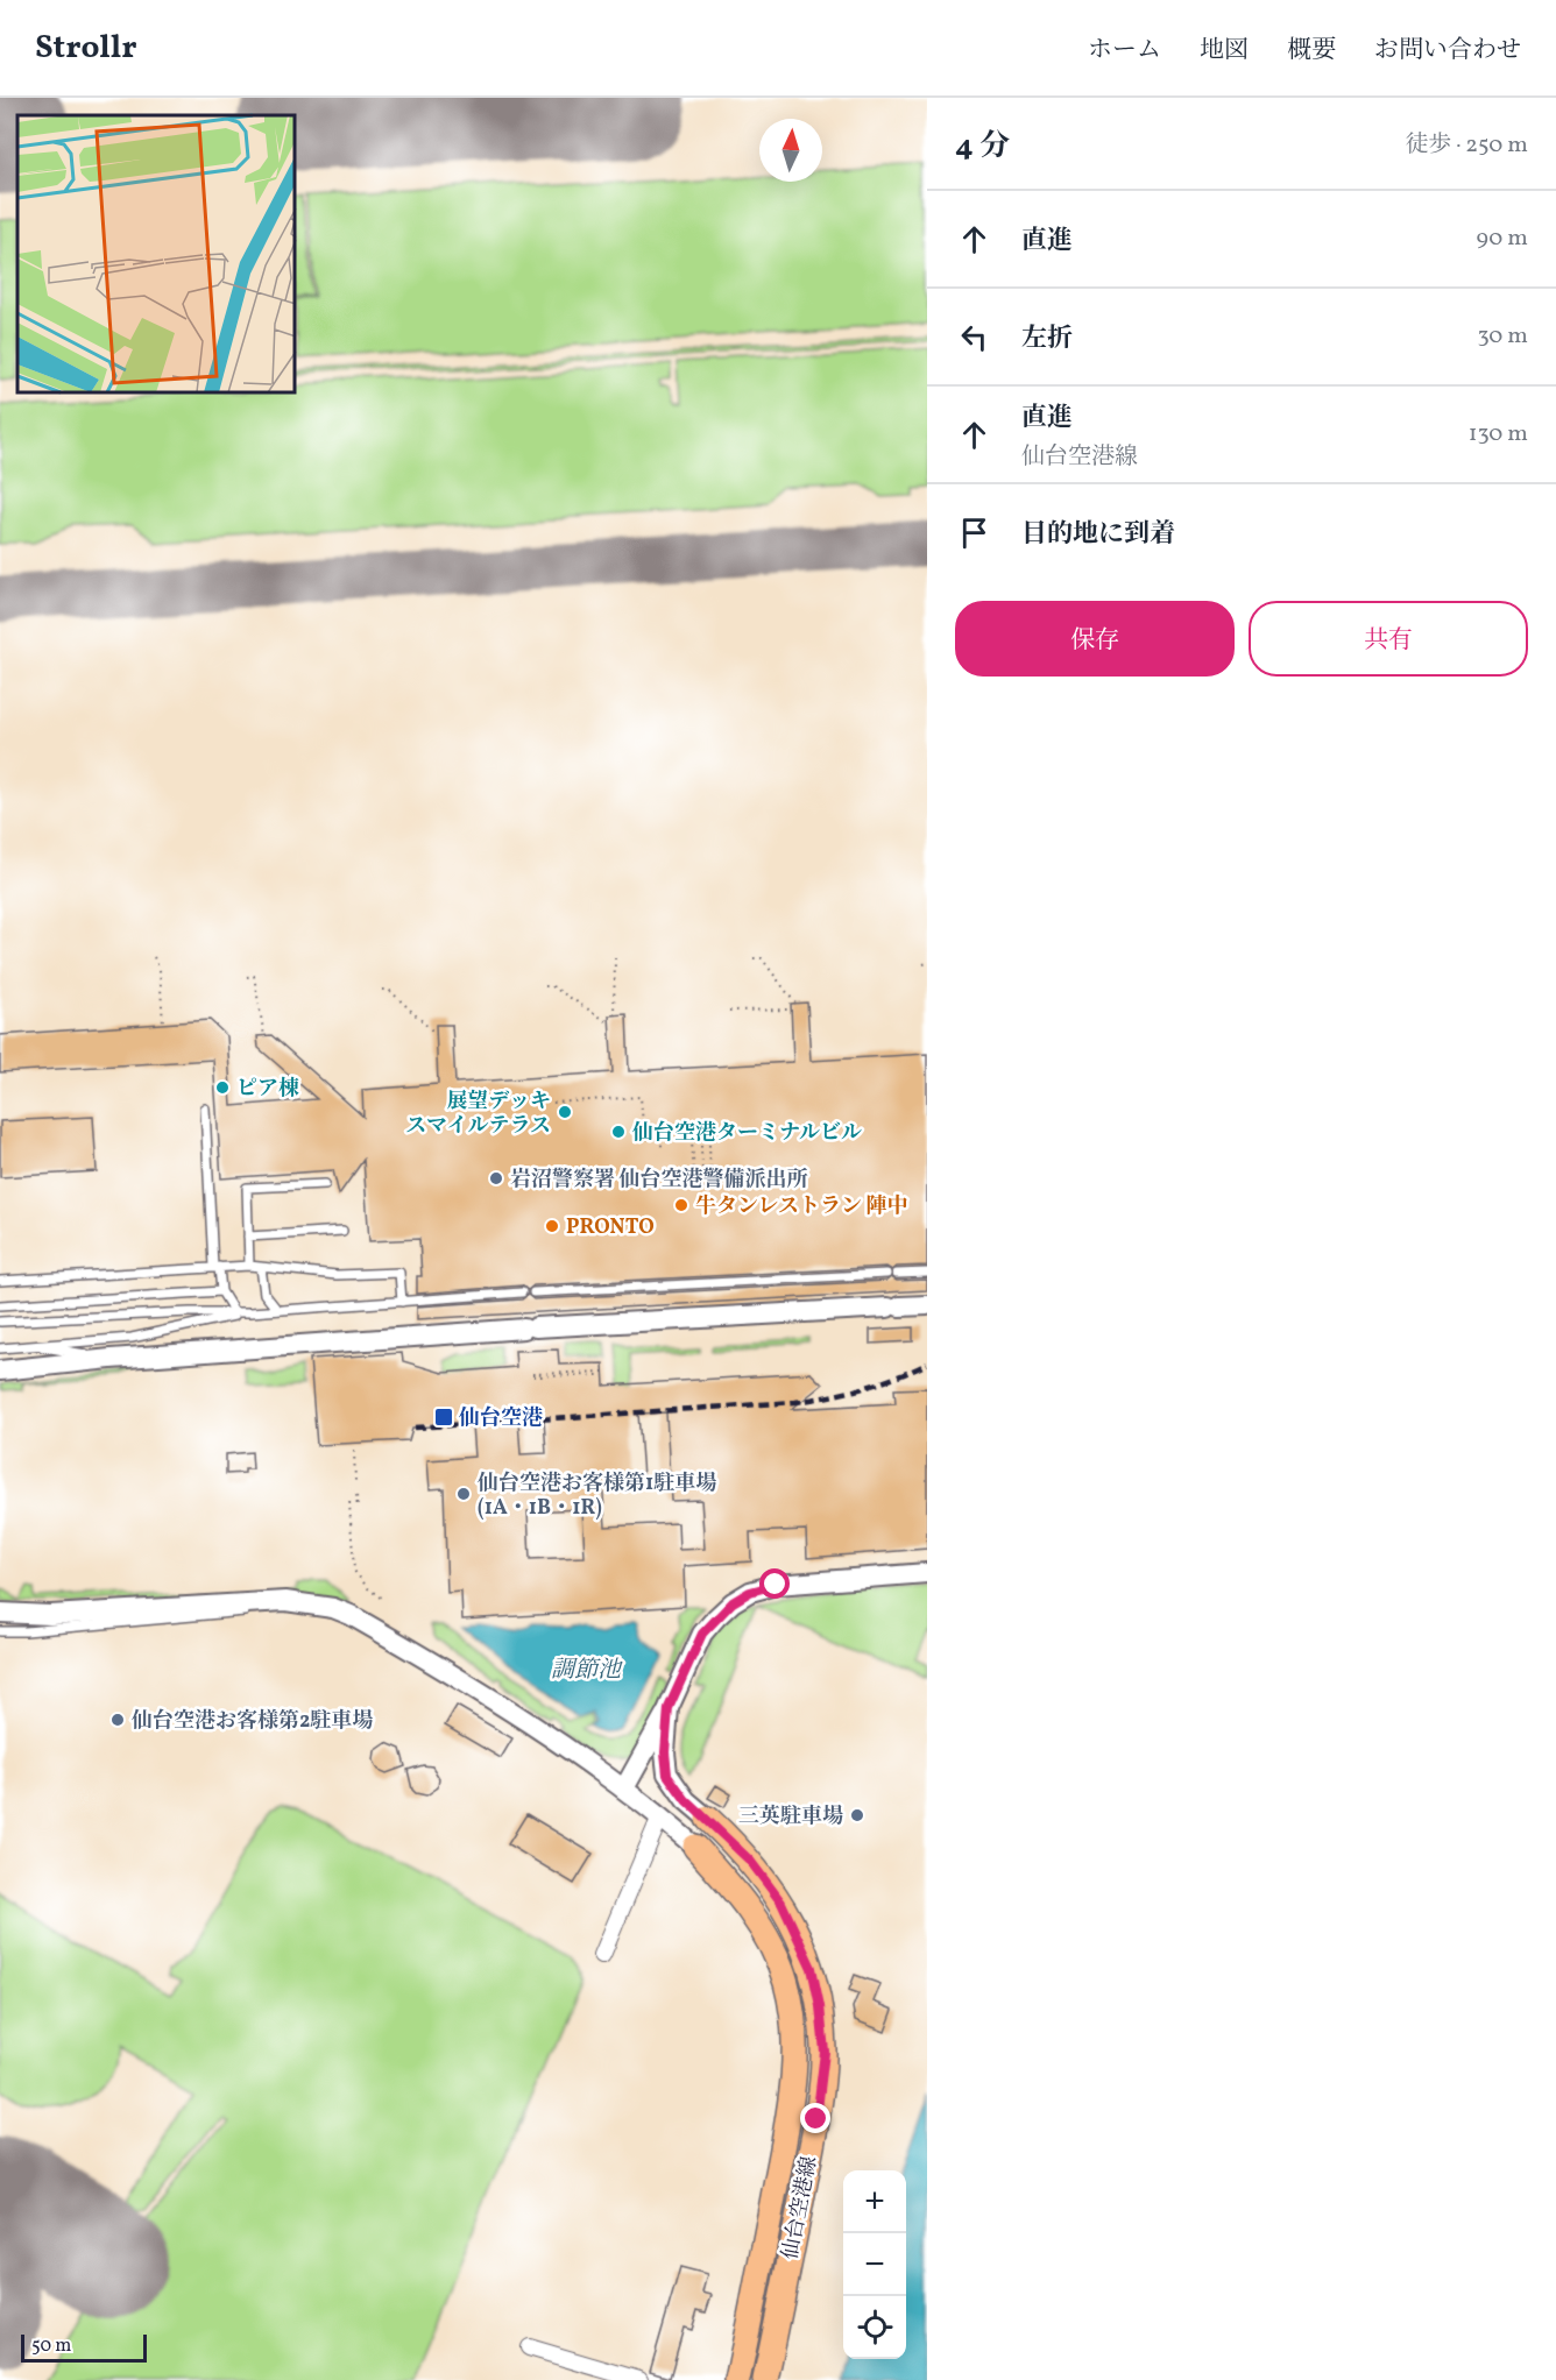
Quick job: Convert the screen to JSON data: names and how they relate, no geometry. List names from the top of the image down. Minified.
{"streets":{"main road":["仙台空港線"]},"water":["調節池"],"places":{"other":["ピア棟","展望デッキ スマイルテラス","仙台空港ターミナルビル","岩沼警察署 仙台空港警備派出所","牛タンレストラン 陣中","PRONTO","仙台空港お客様第1駐車場 (1A・1B・1R)","仙台空港お客様第2駐車場","三英駐車場"],"transit":["仙台空港"]},"scale_bar":"50 m","north":"top","page":{"header":"Strollr","nav":["ホーム","地図","概要","お問い合わせ"],"heading":["4 分","徒歩 · 250 m"],"list":[["直進","90 m"],["左折","30 m"],["直進","仙台空港線","130 m"],"目的地に到着"],"buttons":["保存","共有"],"map_buttons":["+","−"],"scale":"50 m"}}
